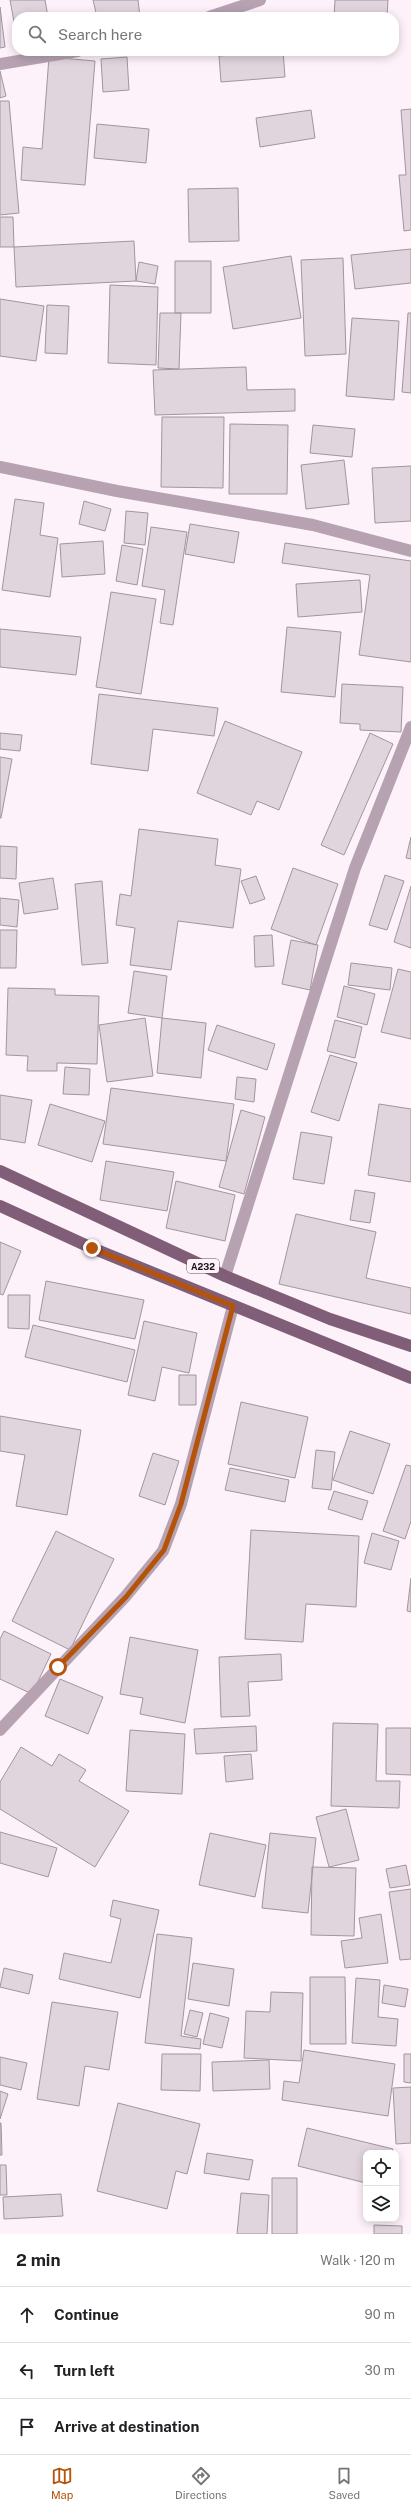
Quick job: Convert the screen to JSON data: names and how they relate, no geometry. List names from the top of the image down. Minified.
{"streets":{"main road":["A232"]},"page":{"search":"Search here","heading":["2 min","Walk · 120 m"],"list":[["Continue","90 m"],["Turn left","30 m"],"Arrive at destination"],"nav":["Map","Directions","Saved"]}}
